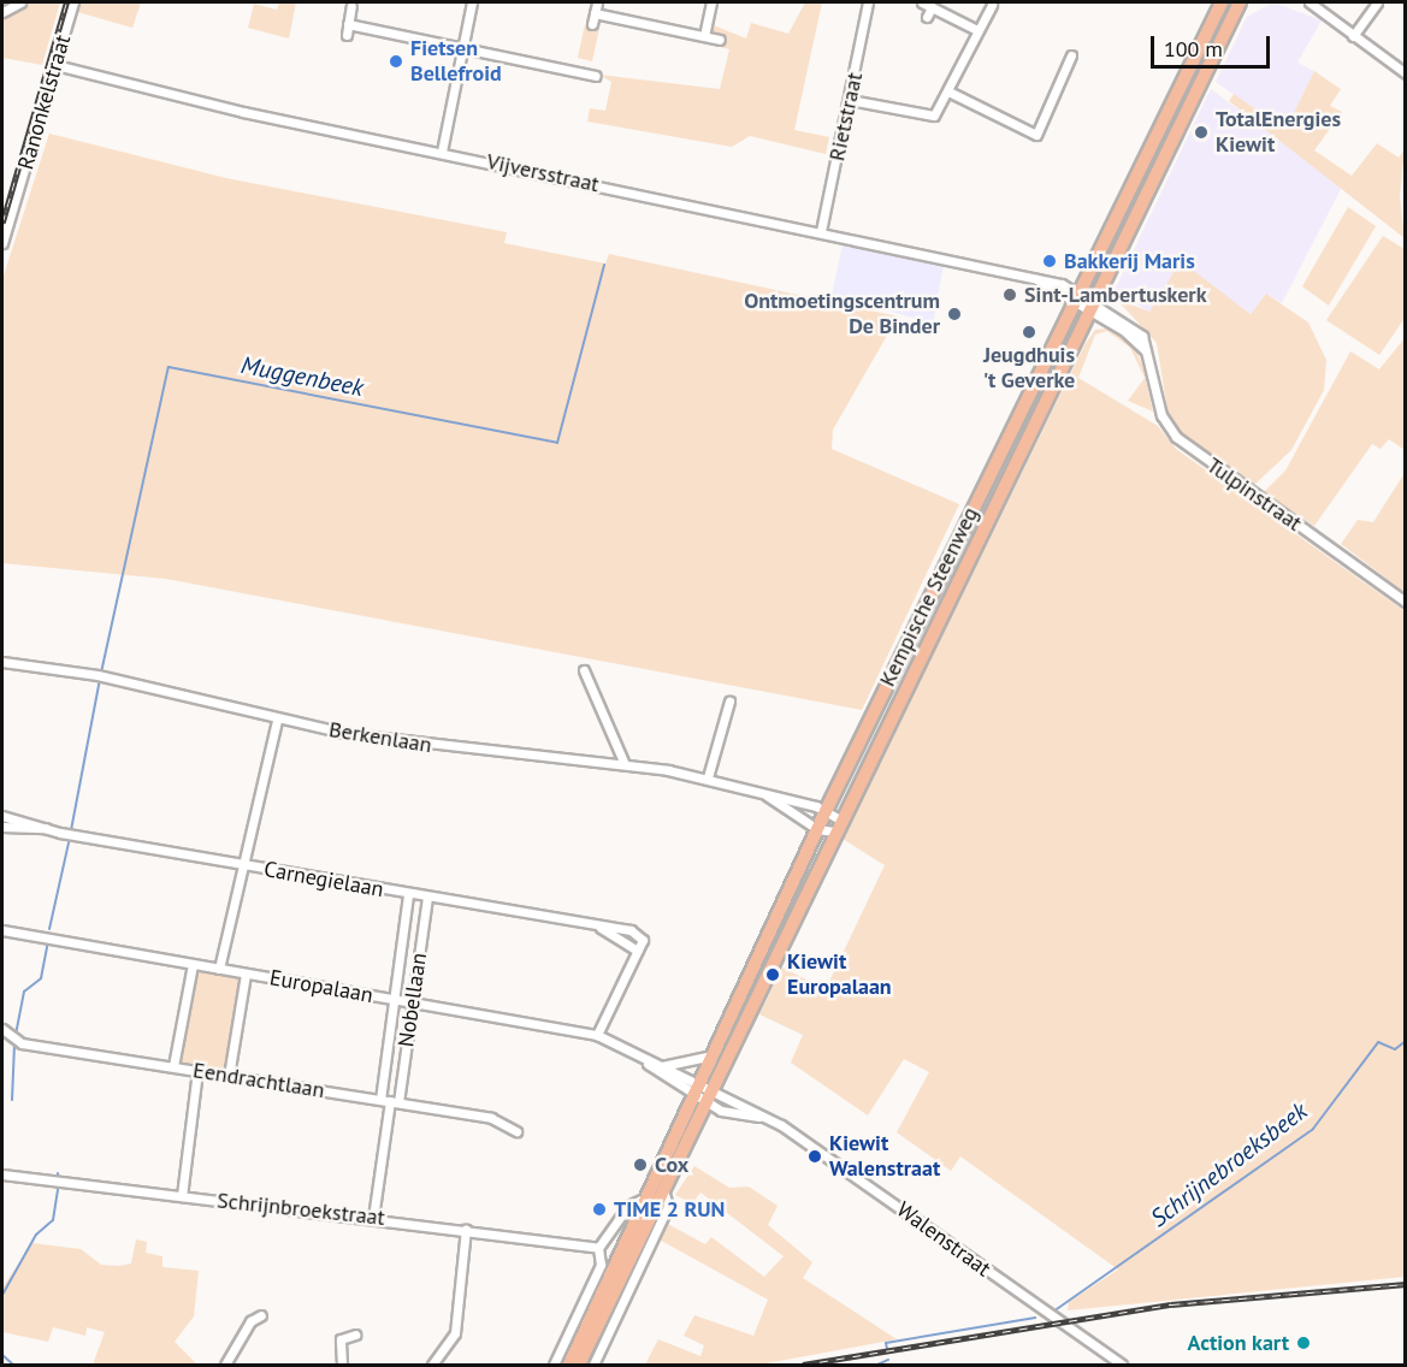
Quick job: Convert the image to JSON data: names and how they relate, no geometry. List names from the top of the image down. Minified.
{"streets":{"main road":["Kempische Steenweg"],"street":["Ranonkelstraat","Rietstraat","Vijversstraat","Tulpinstraat","Berkenlaan","Carnegielaan","Europalaan","Nobellaan","Eendrachtlaan","Schrijnbroekstraat","Walenstraat"]},"crossings":[["Ranonkelstraat","Vijversstraat"],["Rietstraat","Vijversstraat"],["Vijversstraat","Tulpinstraat"],["Vijversstraat","Kempische Steenweg"],["Tulpinstraat","Kempische Steenweg"],["Kempische Steenweg","Berkenlaan"],["Kempische Steenweg","Europalaan"],["Kempische Steenweg","Schrijnbroekstraat"],["Kempische Steenweg","Walenstraat"],["Carnegielaan","Nobellaan"],["Europalaan","Nobellaan"],["Europalaan","Walenstraat"],["Nobellaan","Eendrachtlaan"],["Nobellaan","Schrijnbroekstraat"]],"water":["Muggenbeek","Schrijnebroeksbeek"],"places":["Fietsen Bellefroid","TotalEnergies Kiewit","Bakkerij Maris","Sint-Lambertuskerk","Ontmoetingscentrum De Binder","Jeugdhuis 't Geverke","Kiewit Europalaan","Kiewit Walenstraat","Cox","TIME 2 RUN","Action kart"],"scale_bar":"100 m"}
